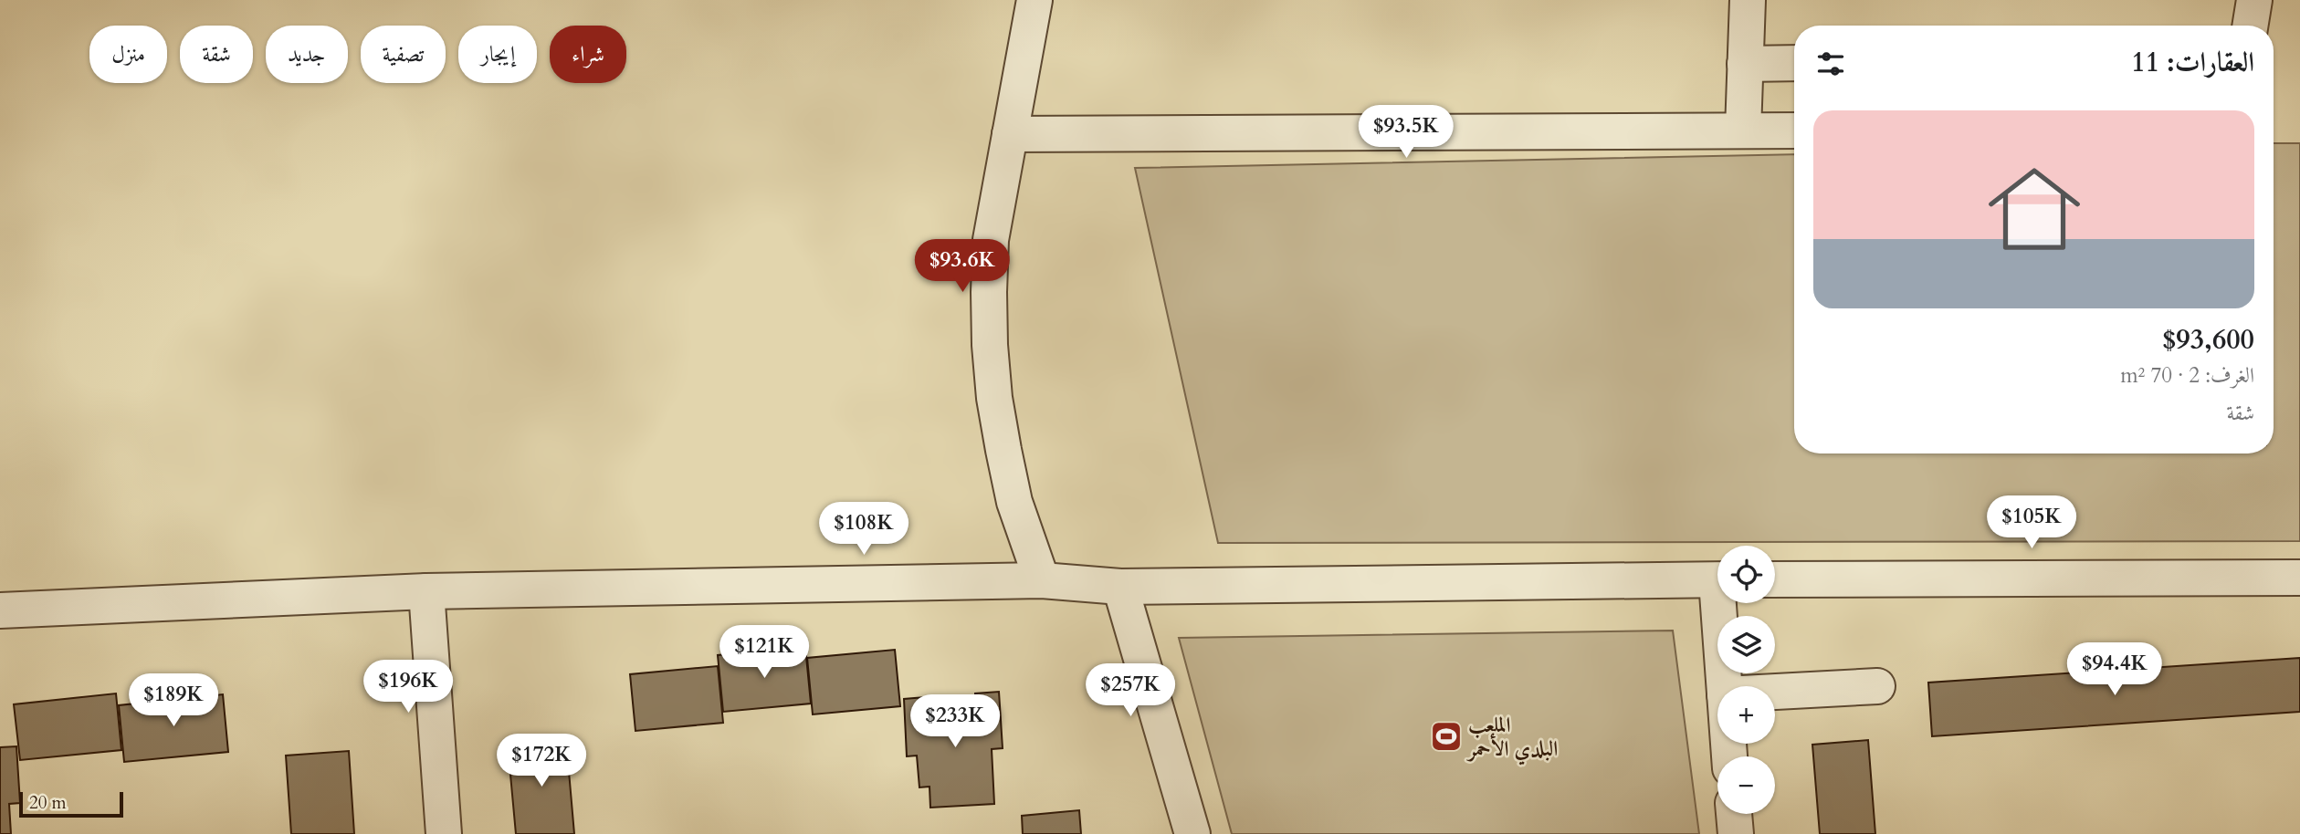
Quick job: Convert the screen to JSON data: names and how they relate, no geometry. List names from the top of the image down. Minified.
{"places":{"sports":["الملعب البلدي الأحمر"]},"scale_bar":"20 m","page":{"chip":["شراء","إيجار","تصفية","جديد","شقة","منزل"],"heading":"العقارات: 11","list":[{"name":"$93,600","note":"الغرف: 2 · 70 m² · شقة"}],"price":["$93.5K","$93.6K","$105K","$108K","$121K","$94.4K","$196K","$257K","$189K","$233K","$172K"],"map_buttons":["+","−"],"scale":"20 m"}}
